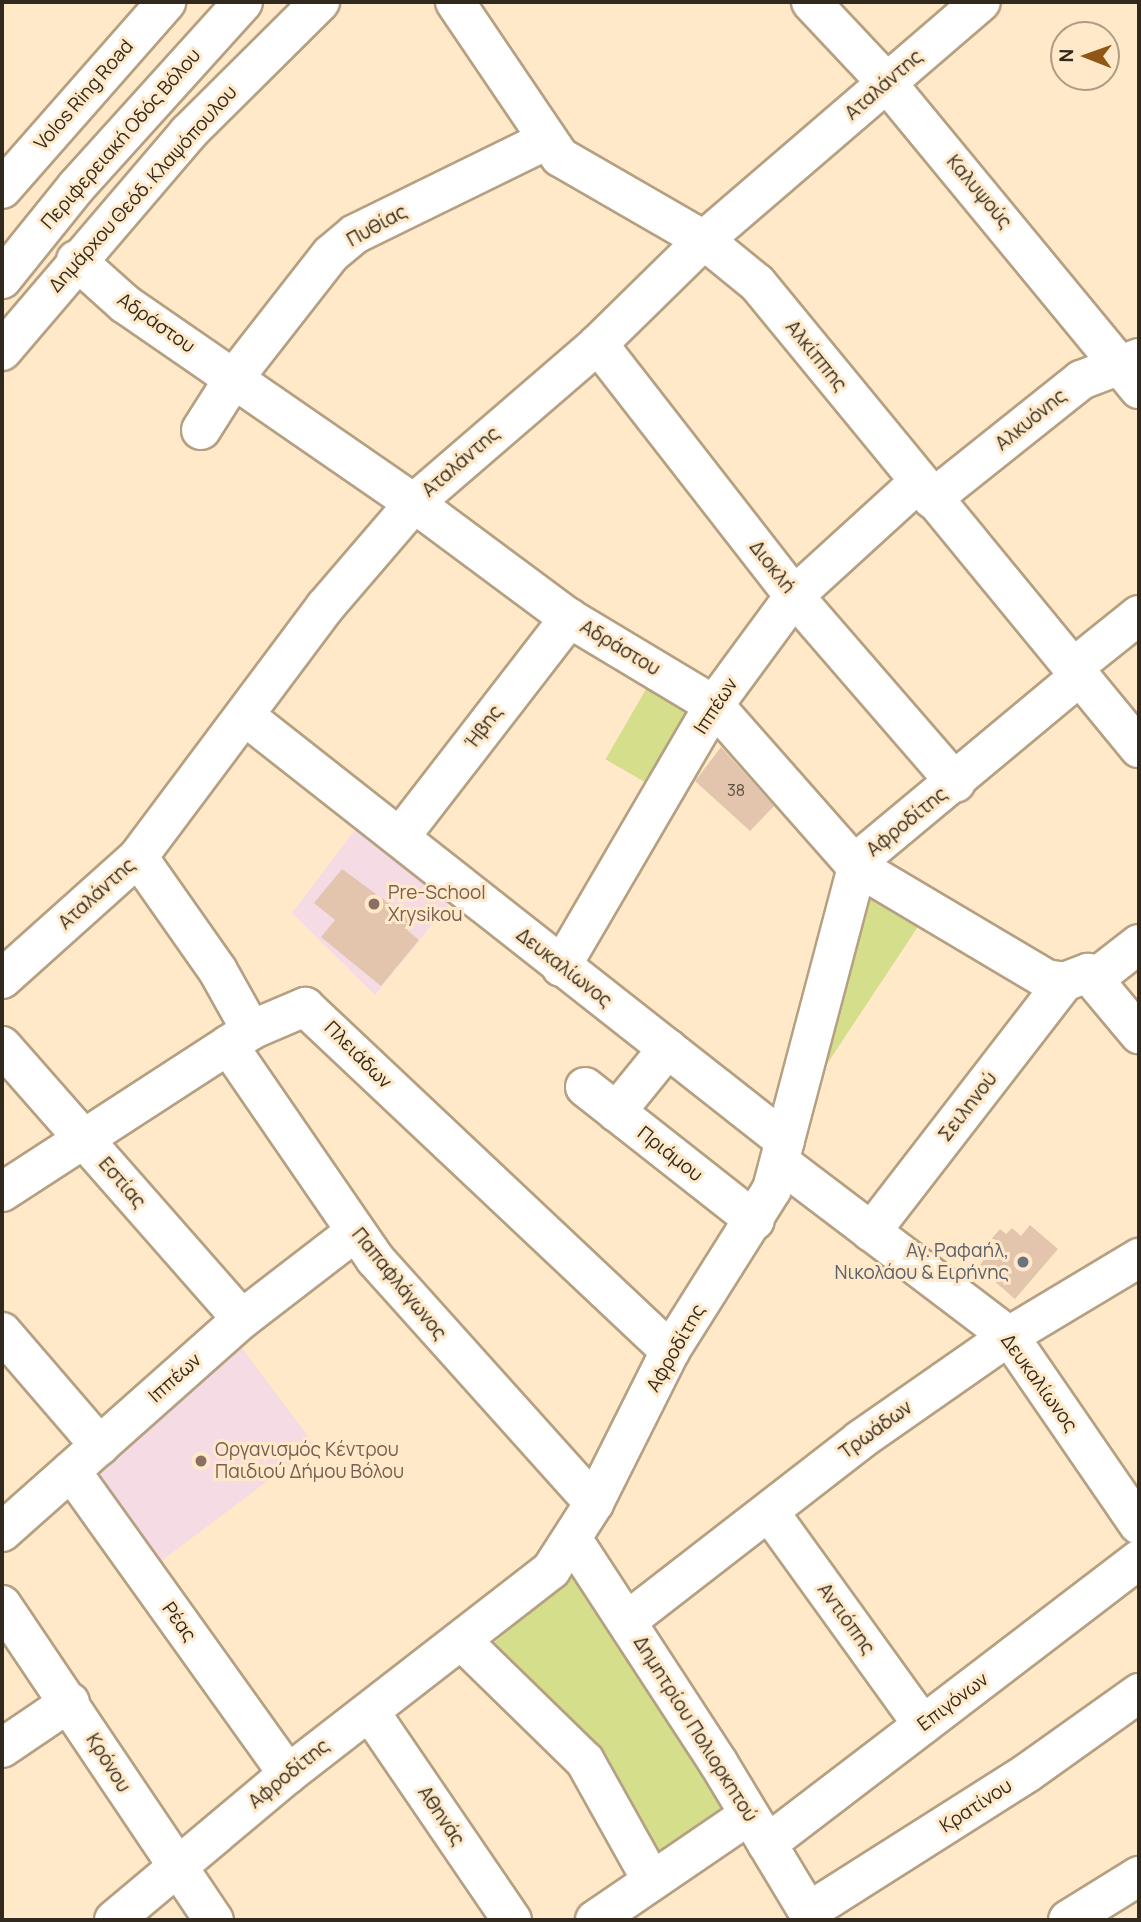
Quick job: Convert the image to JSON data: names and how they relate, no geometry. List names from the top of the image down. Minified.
{"streets":{"street":["Αταλάντης","Volos Ring Road","Περιφερειακή Οδός Βόλου","Δημάρχου Θεόδ. Κλαψόπουλου","Καλυψούς","Πυθίας","Αδράστου","Αλκίππης","Αλκυόνης","Διοκλή","Ιππέων","Ήβης","Αφροδίτης","Δευκαλίωνος","Πλειάδων","Σειληνού","Πριάμου","Εστίας","Παπαφλάγωνος","Τρωάδων","Αντιόπης","Ρέας","Επιγόνων","Δημητρίου Πολιορκητού","Κρόνου","Κρατίνου","Αθηνάς"]},"crossings":[["Αταλάντης","Καλυψούς"],["Αταλάντης","Αδράστου"],["Αταλάντης","Αλκίππης"],["Αταλάντης","Διοκλή"],["Αταλάντης","Δευκαλίωνος"],["Αταλάντης","Παπαφλάγωνος"],["Δημάρχου Θεόδ. Κλαψόπουλου","Αδράστου"],["Καλυψούς","Αλκυόνης"],["Πυθίας","Αδράστου"],["Πυθίας","Αλκίππης"],["Αδράστου","Ιππέων"],["Αδράστου","Ήβης"],["Αδράστου","Αφροδίτης"],["Αδράστου","Σειληνού"],["Αλκίππης","Αλκυόνης"],["Αλκίππης","Ιππέων"],["Αλκίππης","Αφροδίτης"],["Αλκυόνης","Ιππέων"],["Διοκλή","Ιππέων"],["Διοκλή","Αφροδίτης"],["Ιππέων","Δευκαλίωνος"],["Ιππέων","Εστίας"],["Ιππέων","Παπαφλάγωνος"],["Ιππέων","Ρέας"],["Ήβης","Δευκαλίωνος"],["Αφροδίτης","Δευκαλίωνος"],["Αφροδίτης","Πλειάδων"],["Αφροδίτης","Πριάμου"],["Αφροδίτης","Παπαφλάγωνος"],["Αφροδίτης","Ρέας"],["Αφροδίτης","Δημητρίου Πολιορκητού"],["Αφροδίτης","Κρόνου"],["Αφροδίτης","Αθηνάς"],["Δευκαλίωνος","Σειληνού"],["Δευκαλίωνος","Τρωάδων"],["Πλειάδων","Εστίας"],["Πλειάδων","Παπαφλάγωνος"],["Τρωάδων","Αντιόπης"],["Τρωάδων","Δημητρίου Πολιορκητού"],["Αντιόπης","Επιγόνων"],["Επιγόνων","Δημητρίου Πολιορκητού"],["Δημητρίου Πολιορκητού","Κρατίνου"]],"places":["Pre-School Xrysikou","Αγ. Ραφαήλ, Νικολάου & Ειρήνης","Οργανισμός Κέντρου Παιδιού Δήμου Βόλου"],"house_numbers":["38"],"north":"left"}
